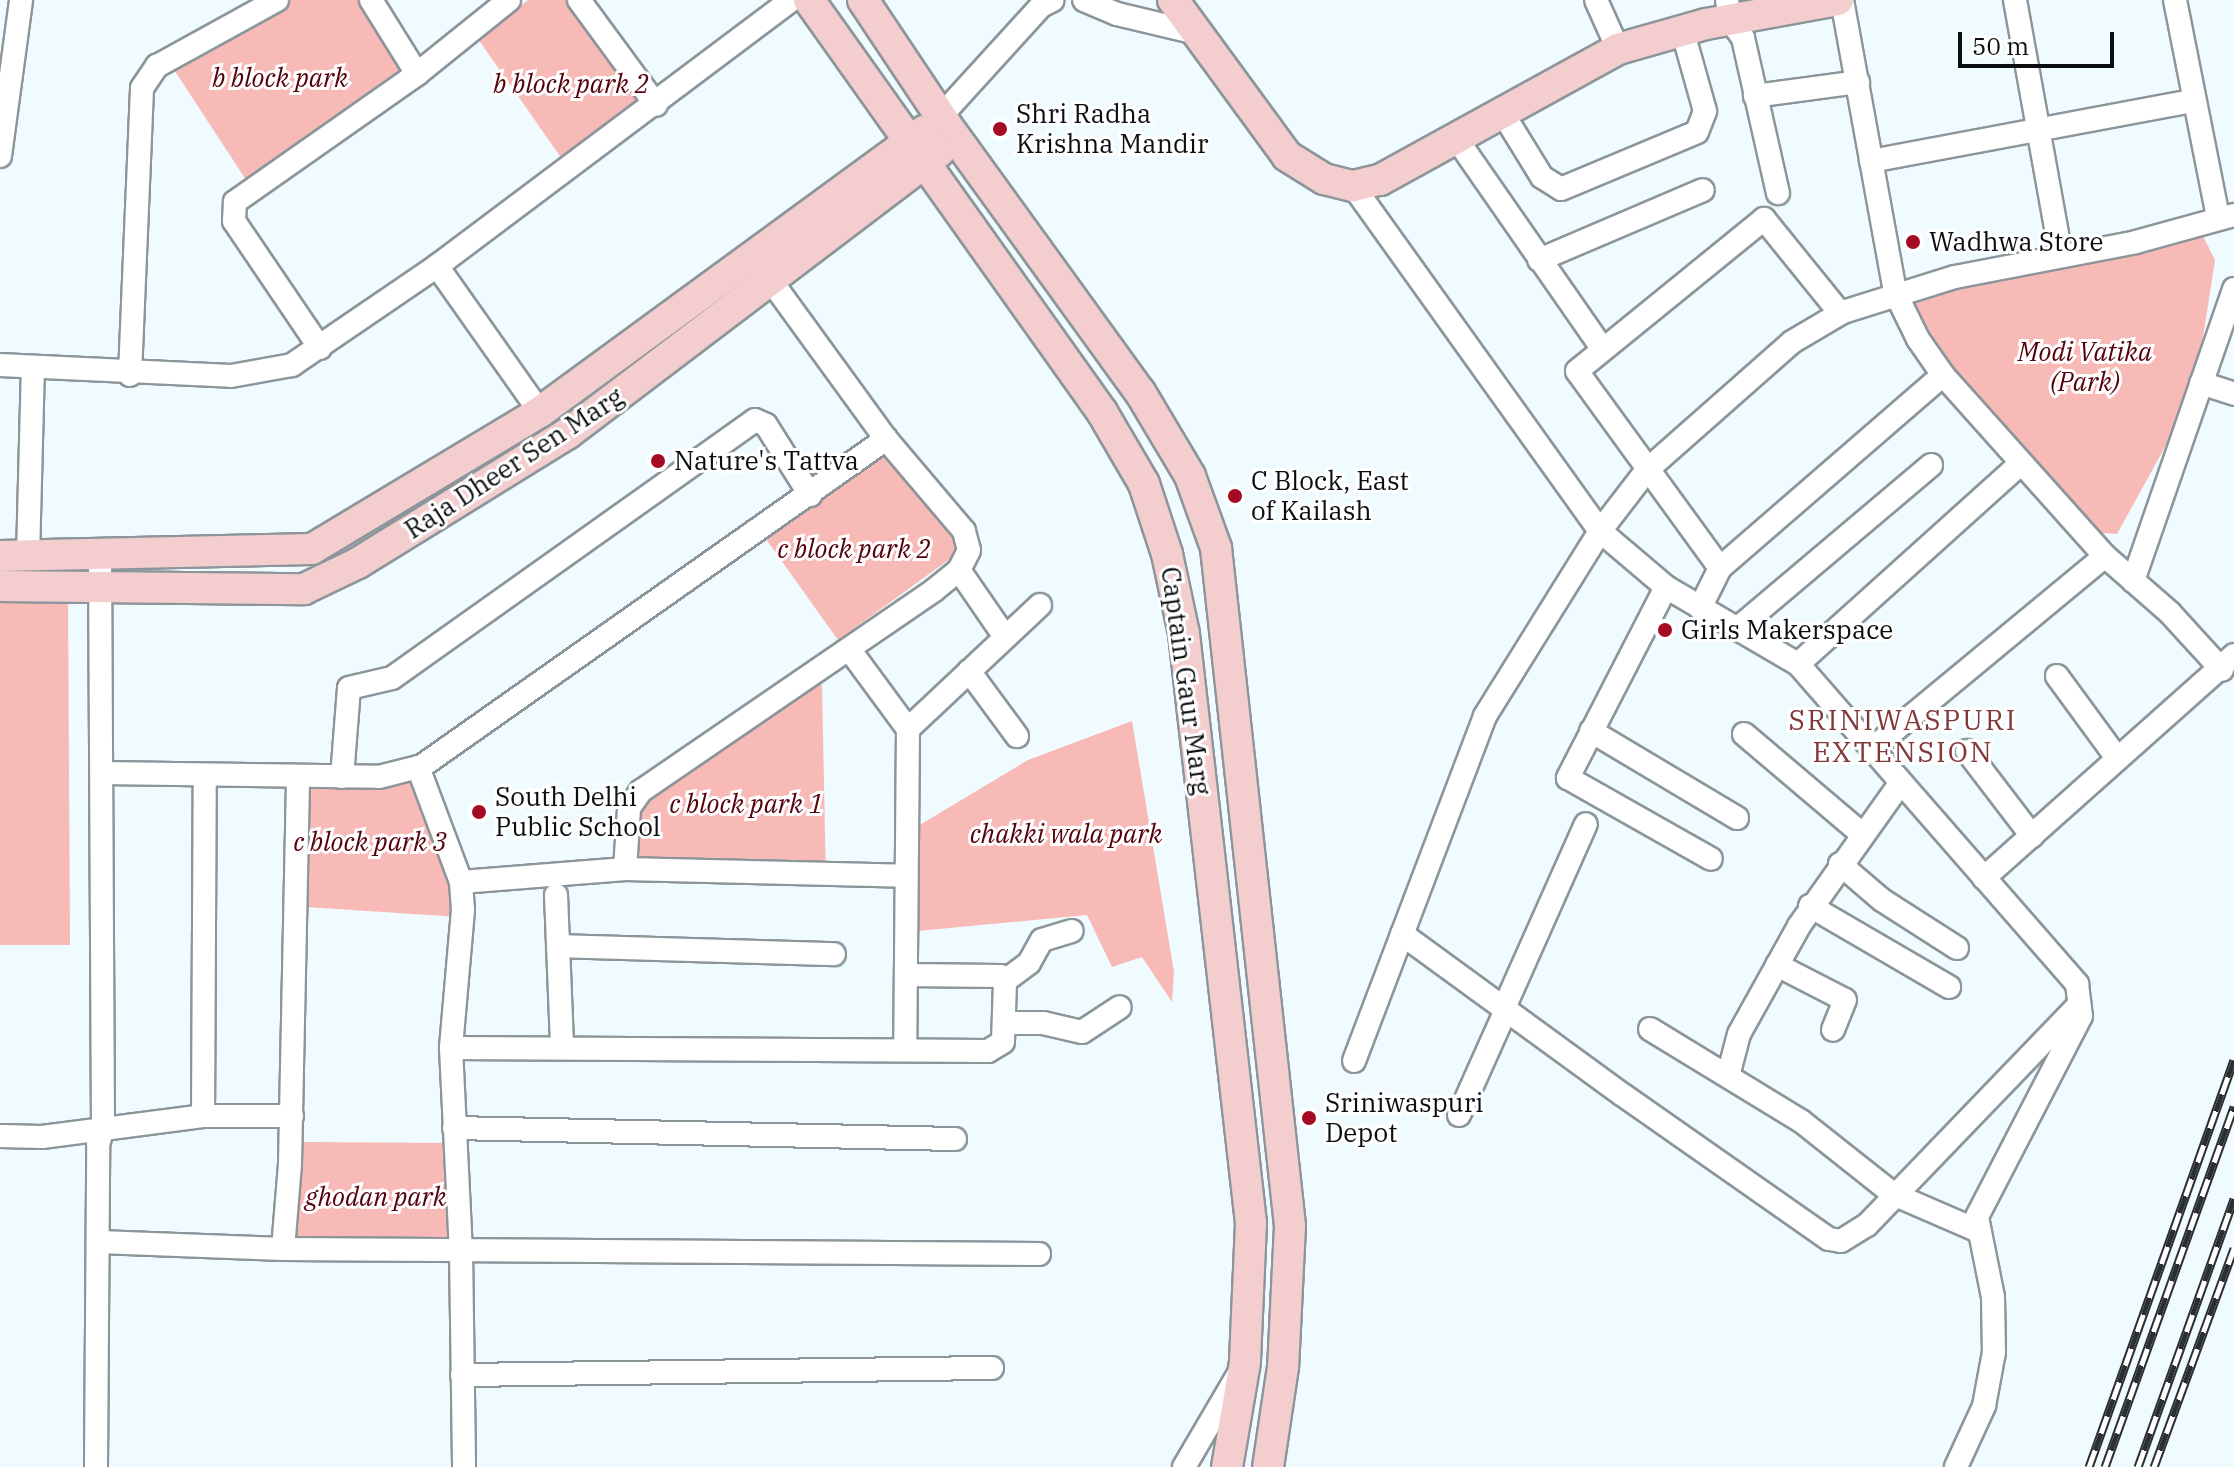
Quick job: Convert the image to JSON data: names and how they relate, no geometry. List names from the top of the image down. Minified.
{"streets":{"main road":["Raja Dheer Sen Marg","Captain Gaur Marg"]},"crossings":[["Raja Dheer Sen Marg","Captain Gaur Marg"]],"districts":["SRINIWASPURI EXTENSION"],"parks":["b block park","b block park 2","Modi Vatika (Park)","c block park 2","c block park 1","chakki wala park","c block park 3","ghodan park"],"places":["Shri Radha Krishna Mandir","Wadhwa Store","Nature's Tattva","C Block, East of Kailash","Girls Makerspace","South Delhi Public School","Sriniwaspuri Depot"],"scale_bar":"50 m"}
